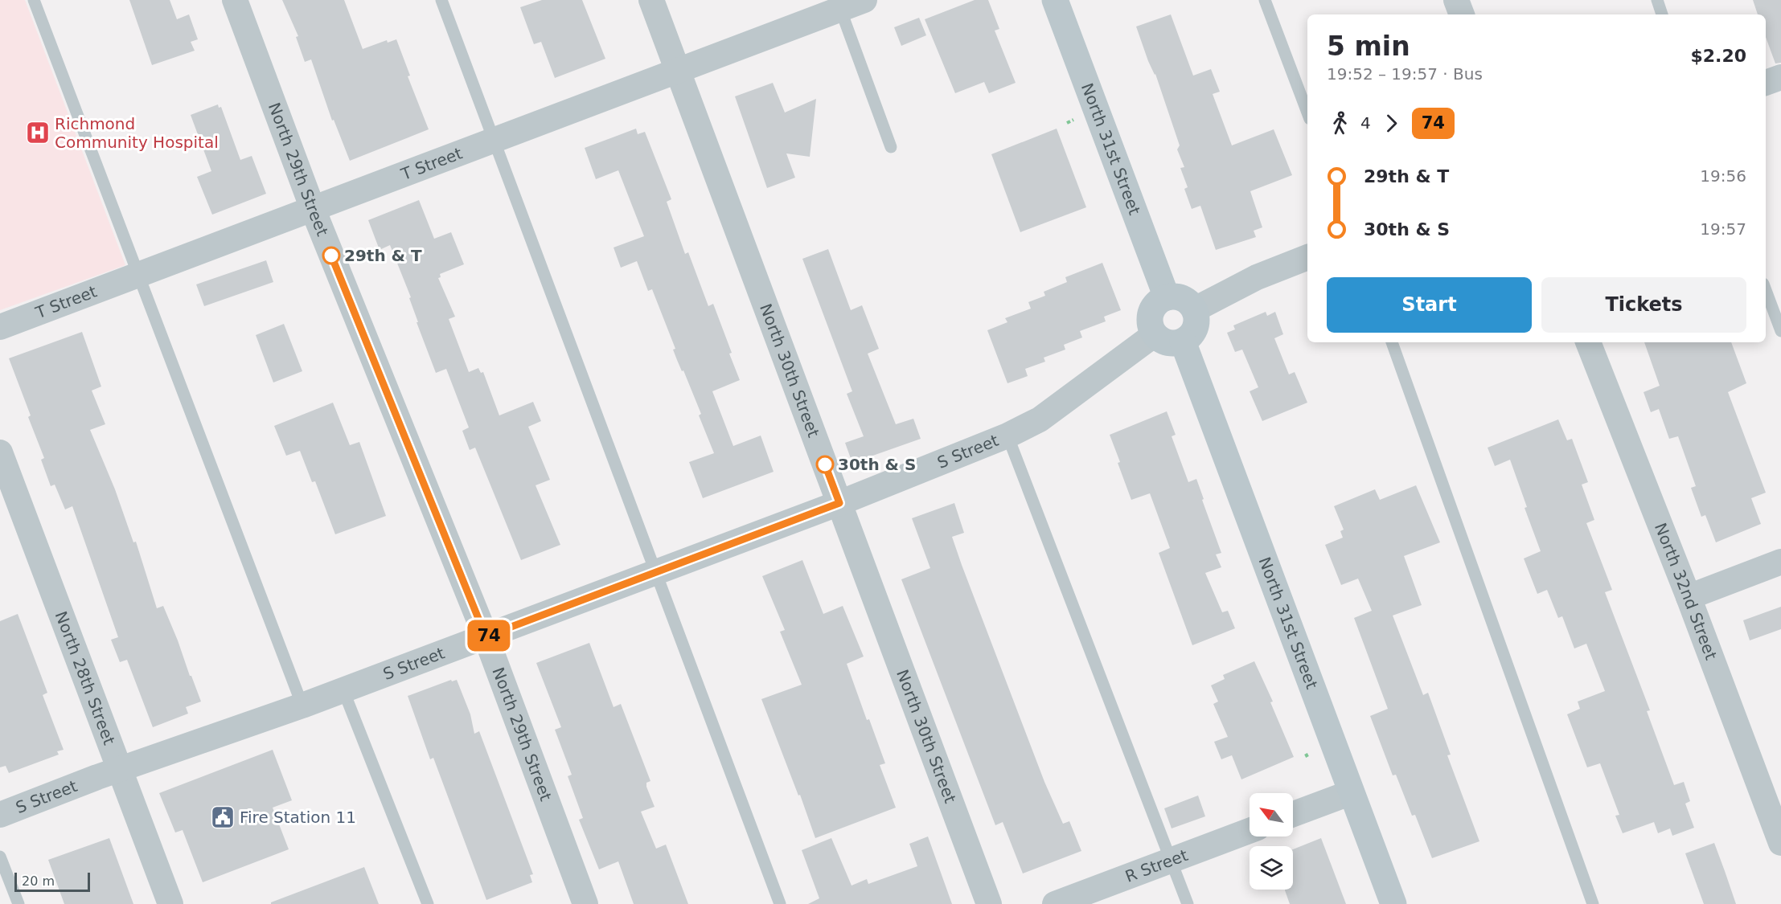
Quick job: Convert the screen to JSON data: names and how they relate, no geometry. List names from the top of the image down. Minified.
{"streets":{"street":["North 31st Street","T Street","North 29th Street","North 30th Street","S Street","North 32nd Street","North 28th Street","R Street"]},"crossings":[["North 31st Street","S Street"],["T Street","North 29th Street"],["T Street","North 30th Street"],["North 29th Street","S Street"],["North 30th Street","S Street"],["S Street","North 28th Street"]],"places":{"hospital":["Richmond Community Hospital"],"other":["29th & T","30th & S"],"public building":["Fire Station 11"]},"lines":["bus line 74"],"scale_bar":"20 m","north":"top left","page":{"on_map":"74","heading":["5 min","19:52 – 19:57 · Bus","$2.20"],"legs":["4","74"],"list":[{"name":"29th & T","value":"19:56"},{"name":"30th & S","value":"19:57"}],"buttons":["Start","Tickets"],"scale":"20 m"}}
